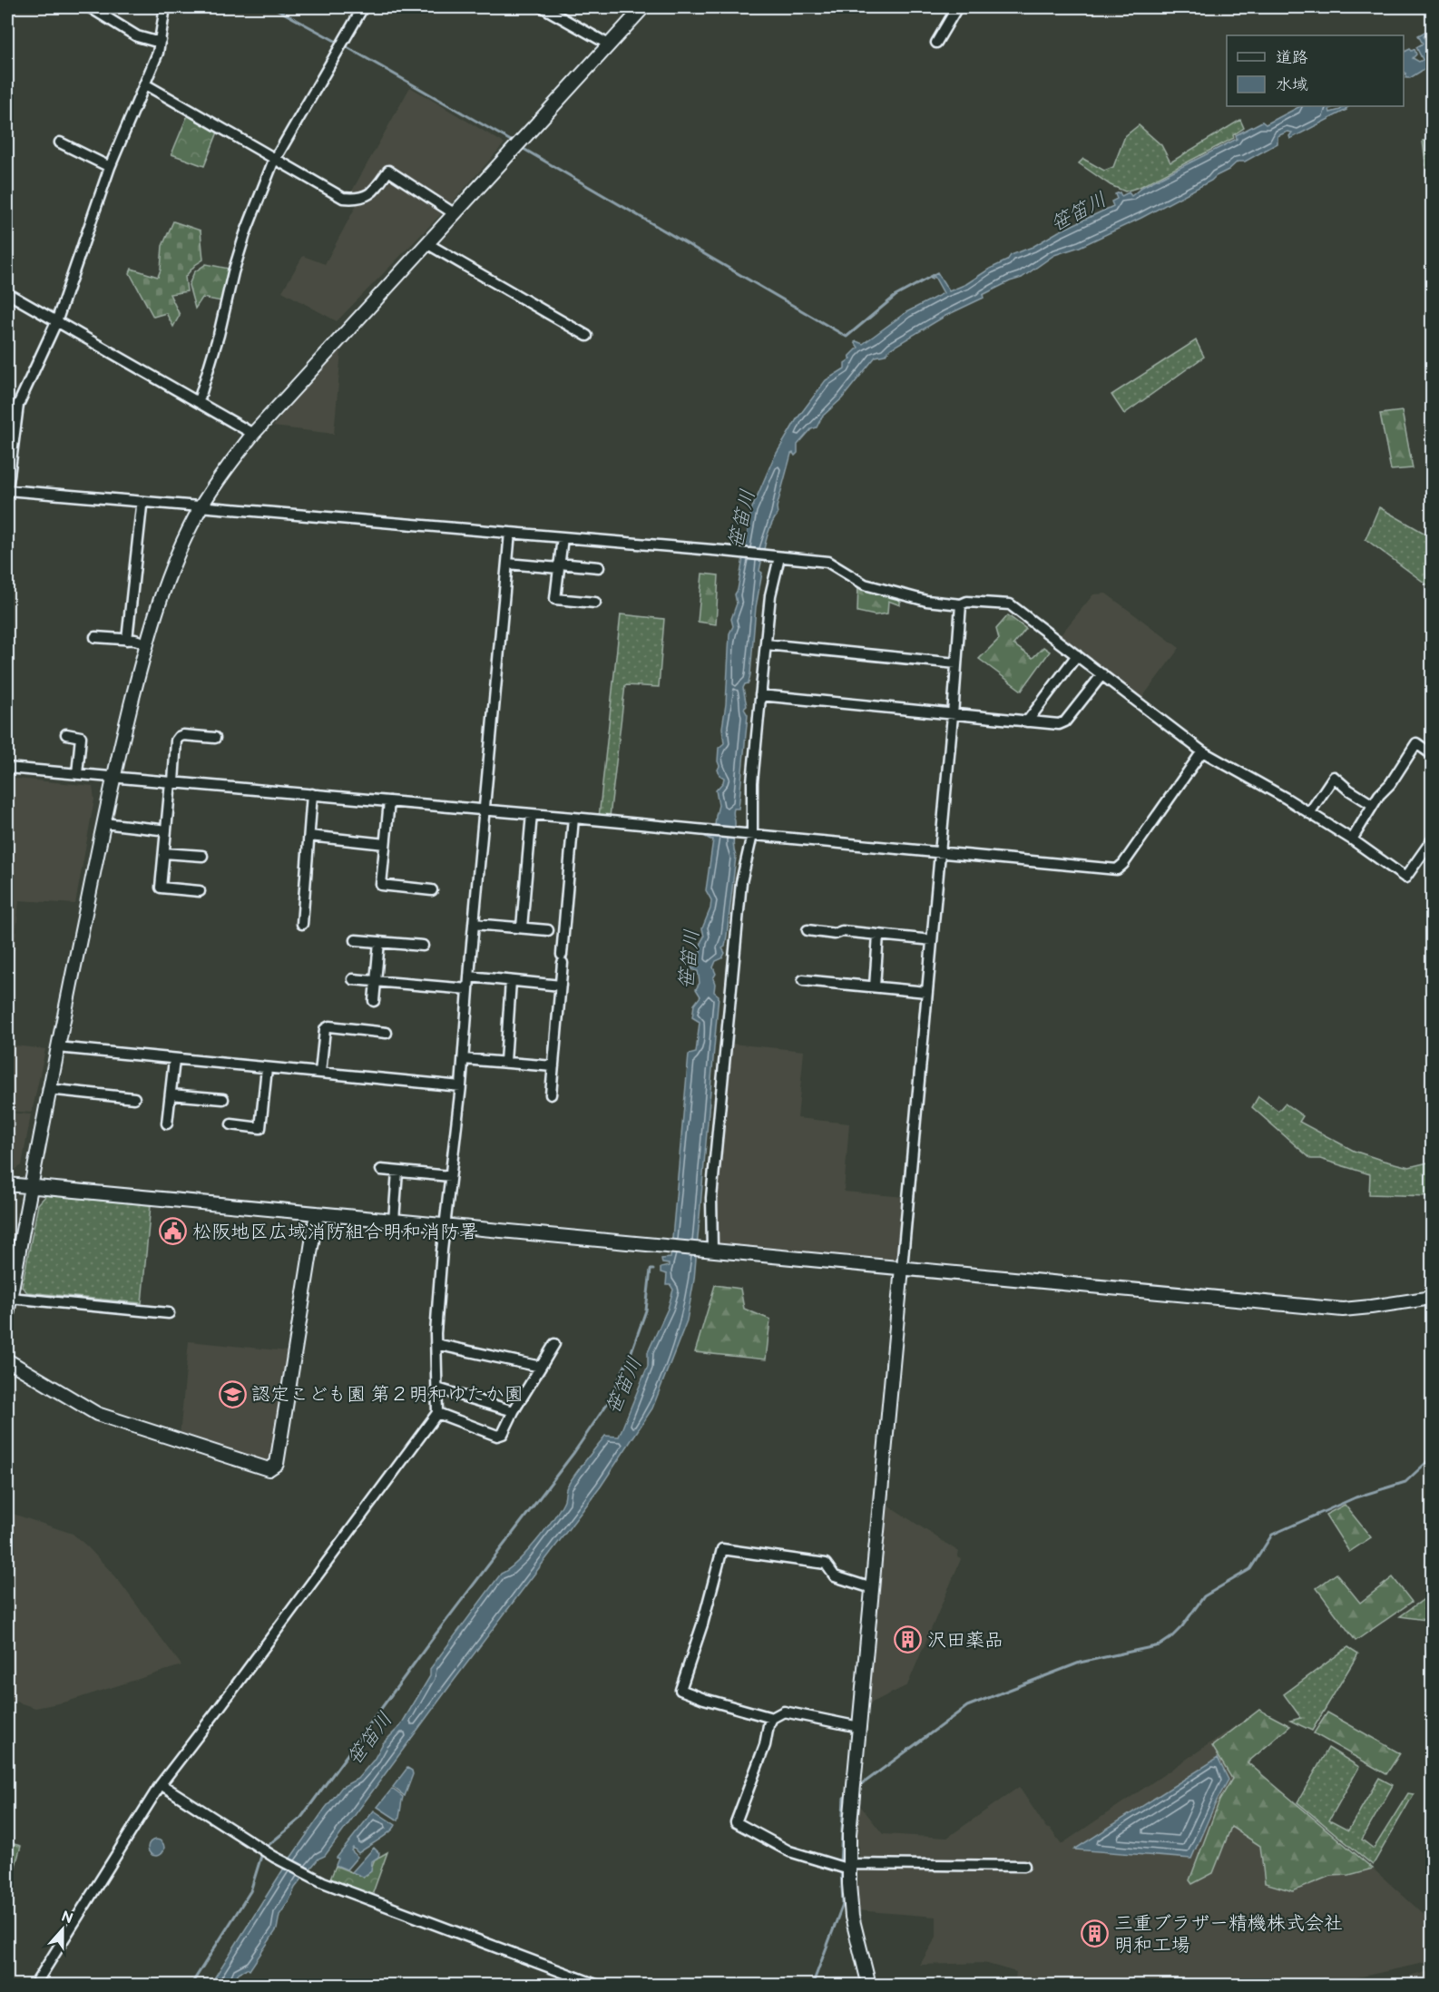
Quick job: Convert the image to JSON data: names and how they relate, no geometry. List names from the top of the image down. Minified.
{"water":["笹笛川"],"places":{"public building":["松阪地区広域消防組合明和消防署"],"school or university":["認定こども園 第２明和ゆたか園"],"building":["沢田薬品","三重ブラザー精機株式会社 明和工場"]},"legend":["道路","水域"],"north":"top"}
